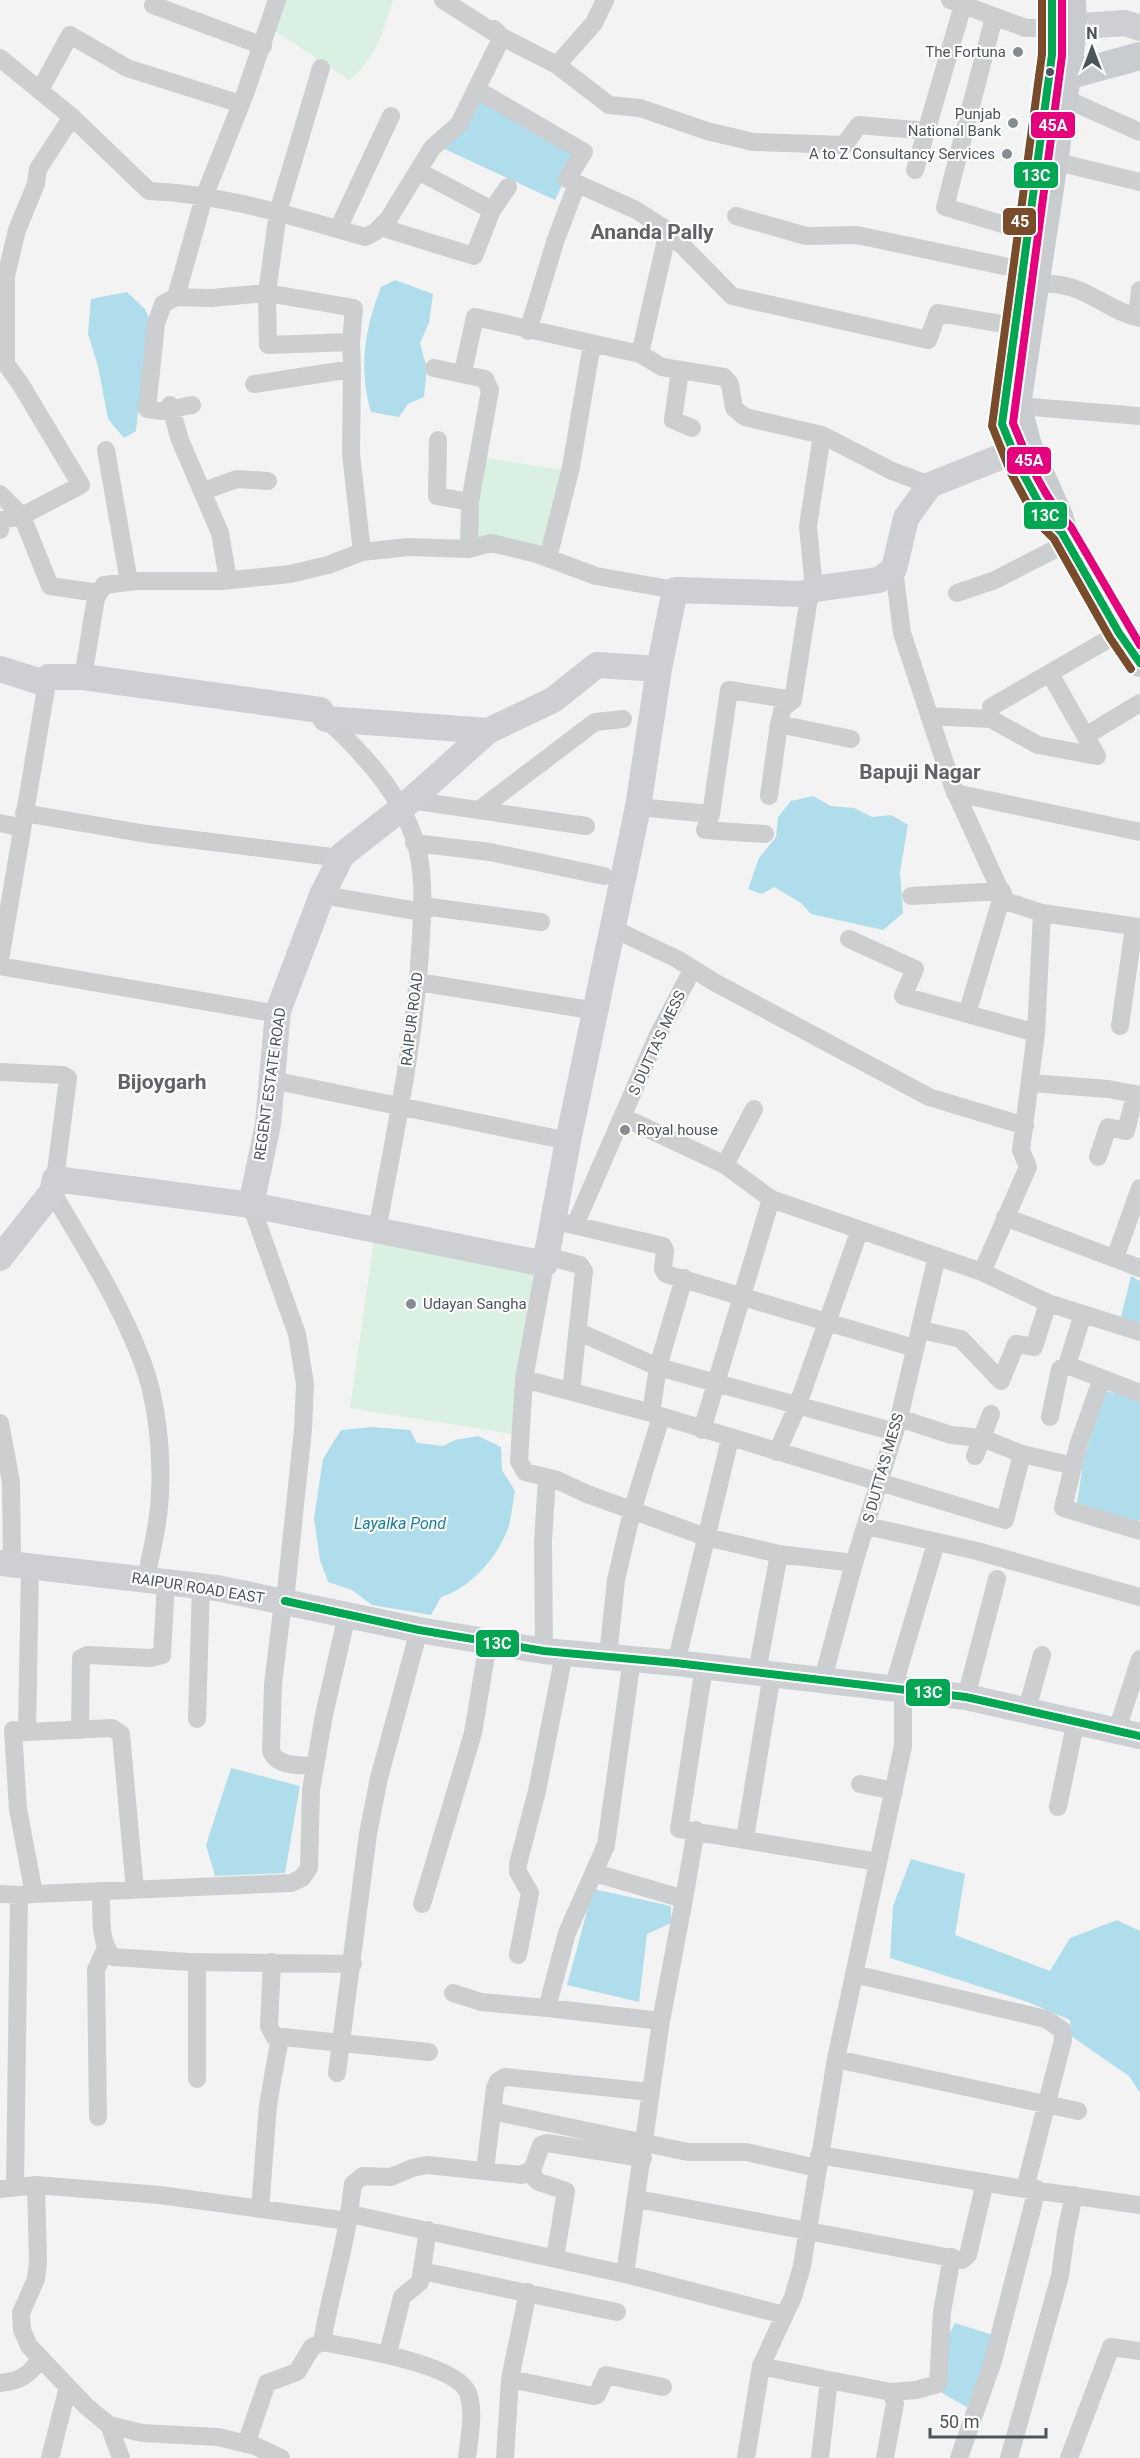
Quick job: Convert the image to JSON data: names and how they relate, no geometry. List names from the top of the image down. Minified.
{"streets":{"street":["RAIPUR ROAD","S DUTTA'S MESS","REGENT ESTATE ROAD","RAIPUR ROAD EAST"]},"crossings":[["RAIPUR ROAD","REGENT ESTATE ROAD"],["S DUTTA'S MESS","RAIPUR ROAD EAST"]],"districts":["Ananda Pally","Bapuji Nagar","Bijoygarh"],"water":["Layalka Pond"],"places":["The Fortuna","Punjab National Bank","A to Z Consultancy Services","Royal house","Udayan Sangha"],"lines":["transit line 13C","transit line 45","transit line 45A"],"scale_bar":"50 m","north":"top"}
